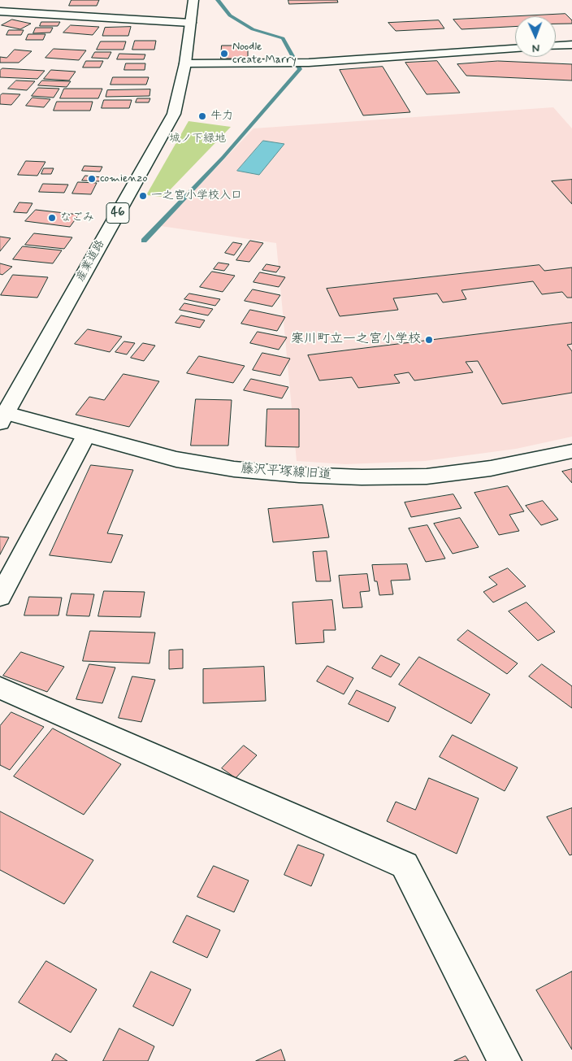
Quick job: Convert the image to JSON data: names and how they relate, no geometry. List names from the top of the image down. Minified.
{"streets":{"street":["46","産業道路","藤沢平塚線旧道"]},"crossings":[["産業道路","藤沢平塚線旧道"]],"parks":["城ノ下緑地"],"places":["Noodle create Marry","牛力","comienzo","一之宮小学校入口","なごみ","寒川町立一之宮小学校"],"north":"bottom"}
